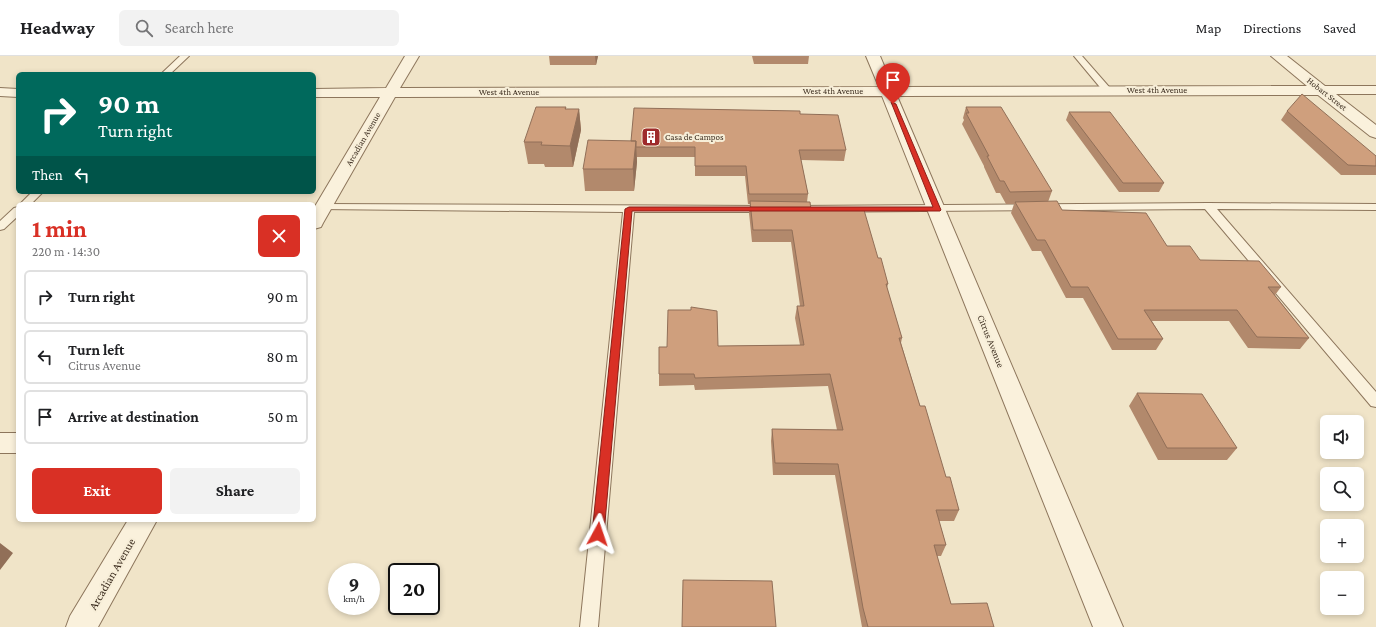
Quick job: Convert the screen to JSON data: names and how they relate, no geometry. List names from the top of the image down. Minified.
{"streets":{"street":["West 4th Avenue","Hobart Street","Arcadian Avenue","Citrus Avenue"]},"crossings":[["West 4th Avenue","Hobart Street"],["West 4th Avenue","Arcadian Avenue"],["West 4th Avenue","Citrus Avenue"]],"places":{"building":["Casa de Campos"]},"page":{"header":"Headway","search":"Search here","nav":["Map","Directions","Saved"],"turn":["90 m","Turn right"],"then":"Then","heading":["1 min","220 m · 14:30"],"list":[{"name":"Turn right","value":"90 m"},{"name":"Turn left","note":"Citrus Avenue","value":"80 m"},{"name":"Arrive at destination","value":"50 m"}],"map_buttons":["+","−"],"buttons":["Exit","Share"],"speed":"9 km/h","limit":"20"}}
